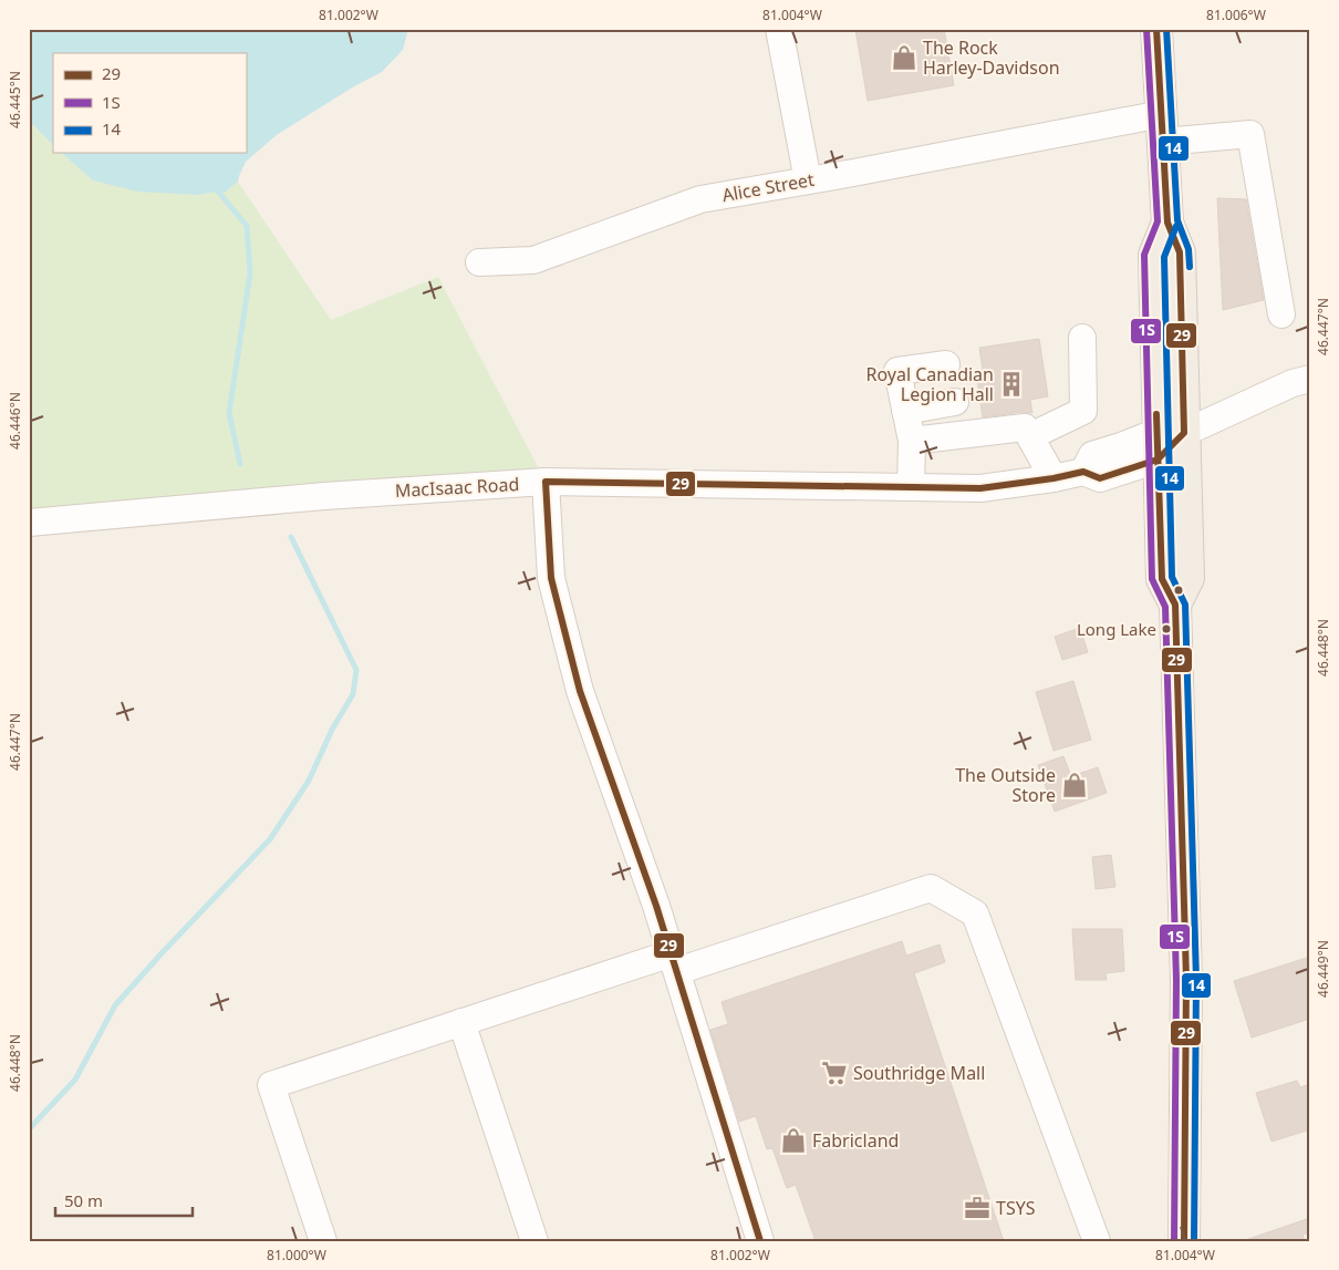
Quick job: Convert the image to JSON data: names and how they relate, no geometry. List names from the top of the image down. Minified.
{"streets":{"street":["Alice Street","MacIsaac Road"]},"places":{"shop":["The Rock Harley-Davidson","The Outside Store","Fabricland"],"building":["Royal Canadian Legion Hall"],"other":["Long Lake"],"supermarket":["Southridge Mall"],"office":["TSYS"]},"lines":["transit line 29","transit line 1S","transit line 14"],"legend":["29","1S","14"],"scale_bar":"50 m","coordinates":["81.002°W","81.004°W","81.006°W","46.445°N","46.447°N","46.446°N","46.448°N","46.449°N","81.000°W"]}
